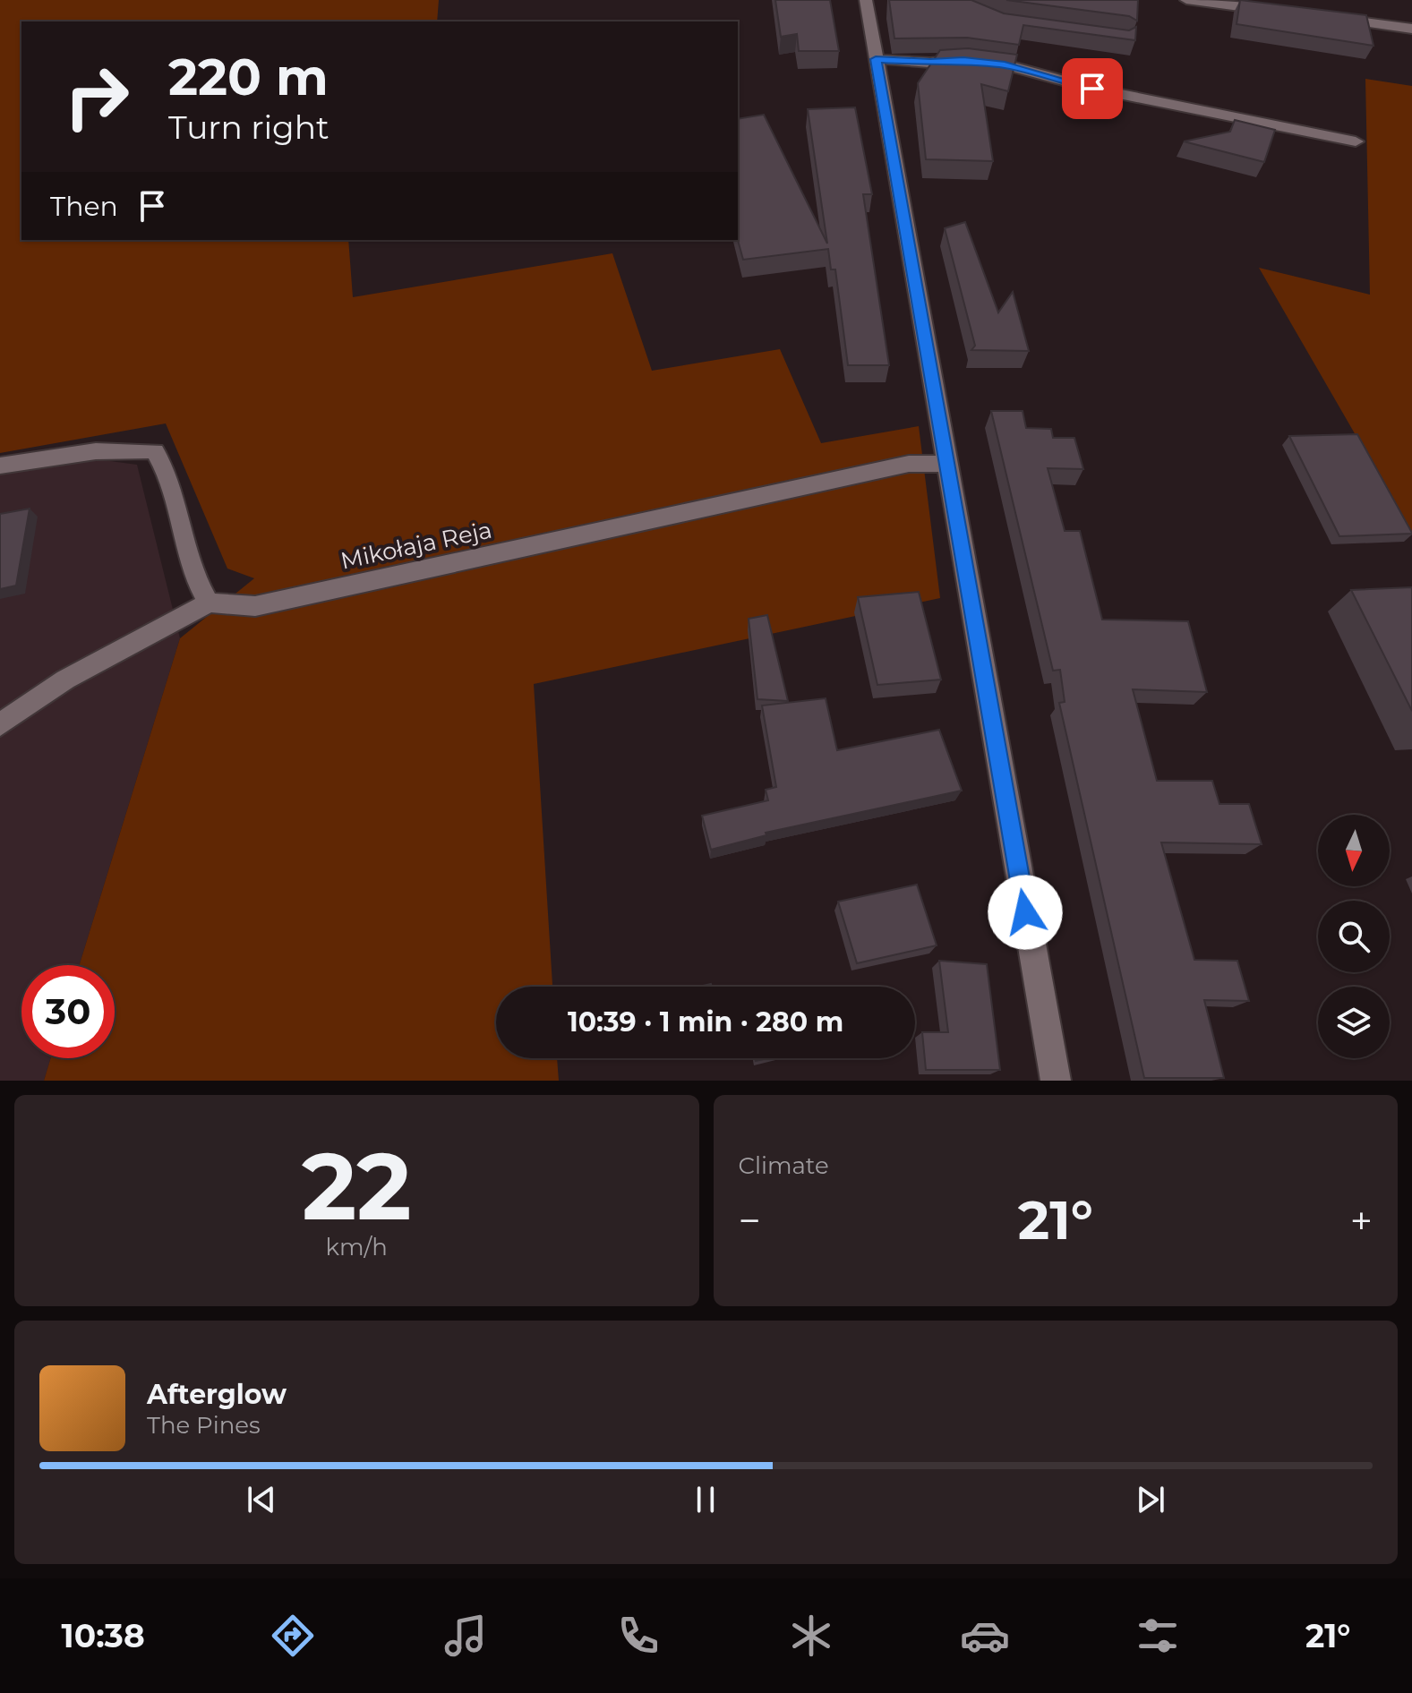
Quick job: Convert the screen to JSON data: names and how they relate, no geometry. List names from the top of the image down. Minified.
{"streets":{"street":["Mikołaja Reja"]},"north":"bottom","page":{"turn":["220 m","Turn right"],"then":"Then","limit":"30","trip":"10:39 · 1 min · 280 m","tile":[["22","km/h"],"Climate"],"heat":["−","21°","+"],"song":["Afterglow","The Pines"],"tabs":["10:38","21°"]}}
